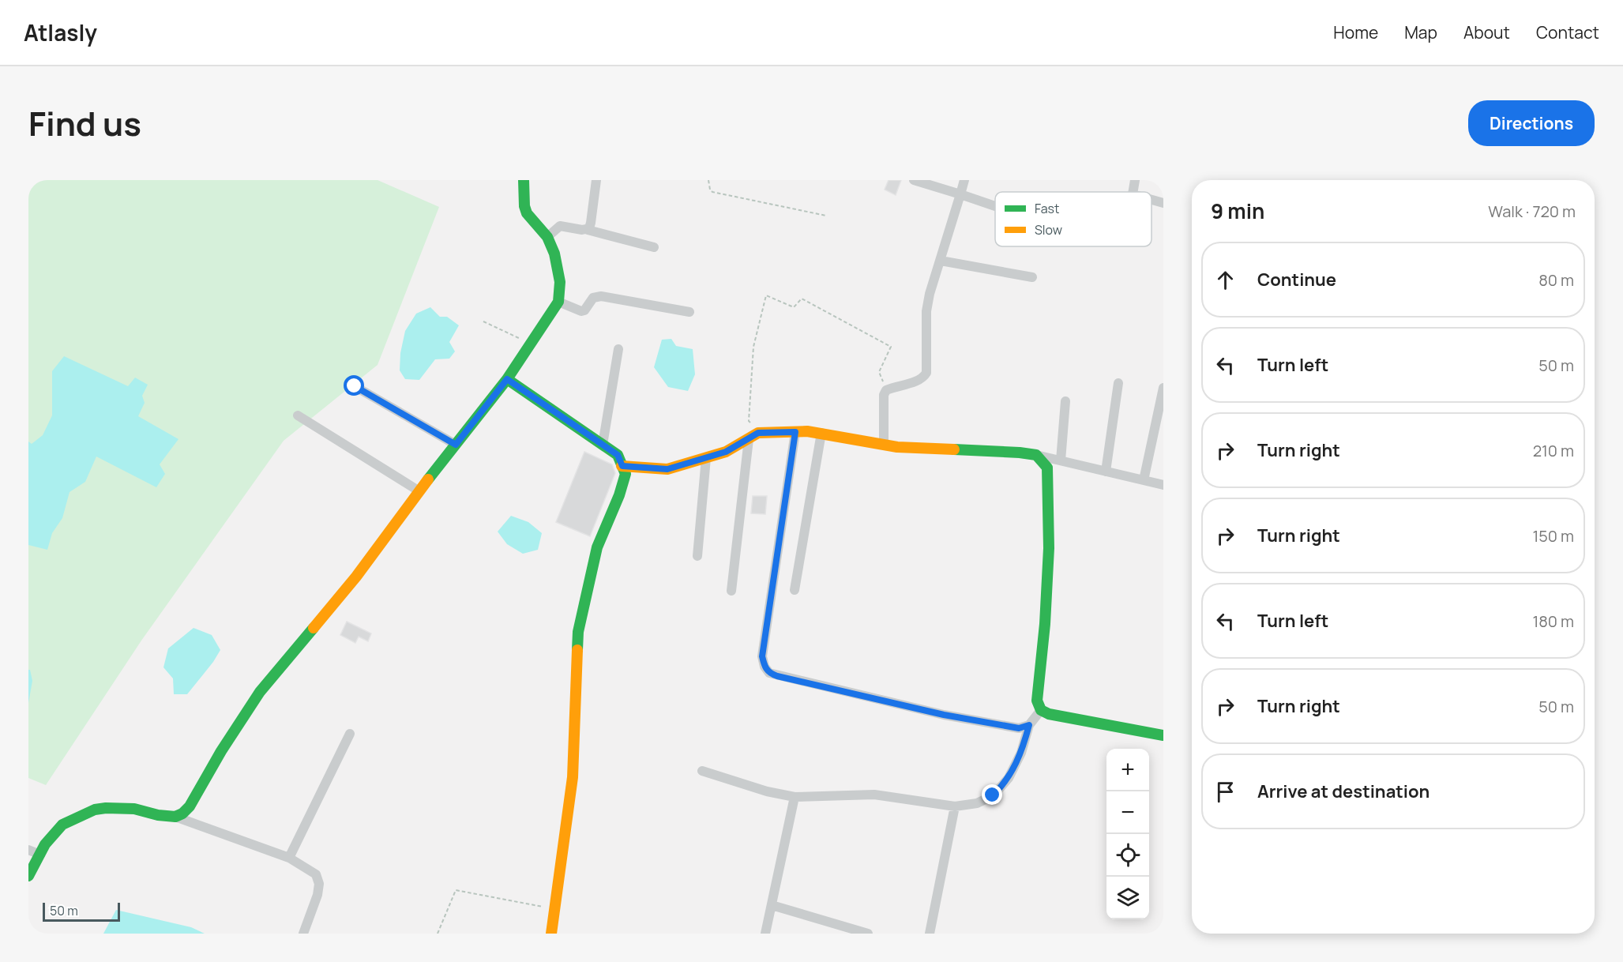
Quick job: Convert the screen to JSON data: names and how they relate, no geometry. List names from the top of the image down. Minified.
{"legend":["Fast","Slow"],"scale_bar":"50 m","page":{"header":"Atlasly","nav":["Home","Map","About","Contact"],"title":"Find us","buttons":"Directions","heading":["9 min","Walk · 720 m"],"list":[["Continue","80 m"],["Turn left","50 m"],["Turn right","210 m"],["Turn right","150 m"],["Turn left","180 m"],["Turn right","50 m"],"Arrive at destination"],"map_buttons":["+","−"],"scale":"50 m"}}
